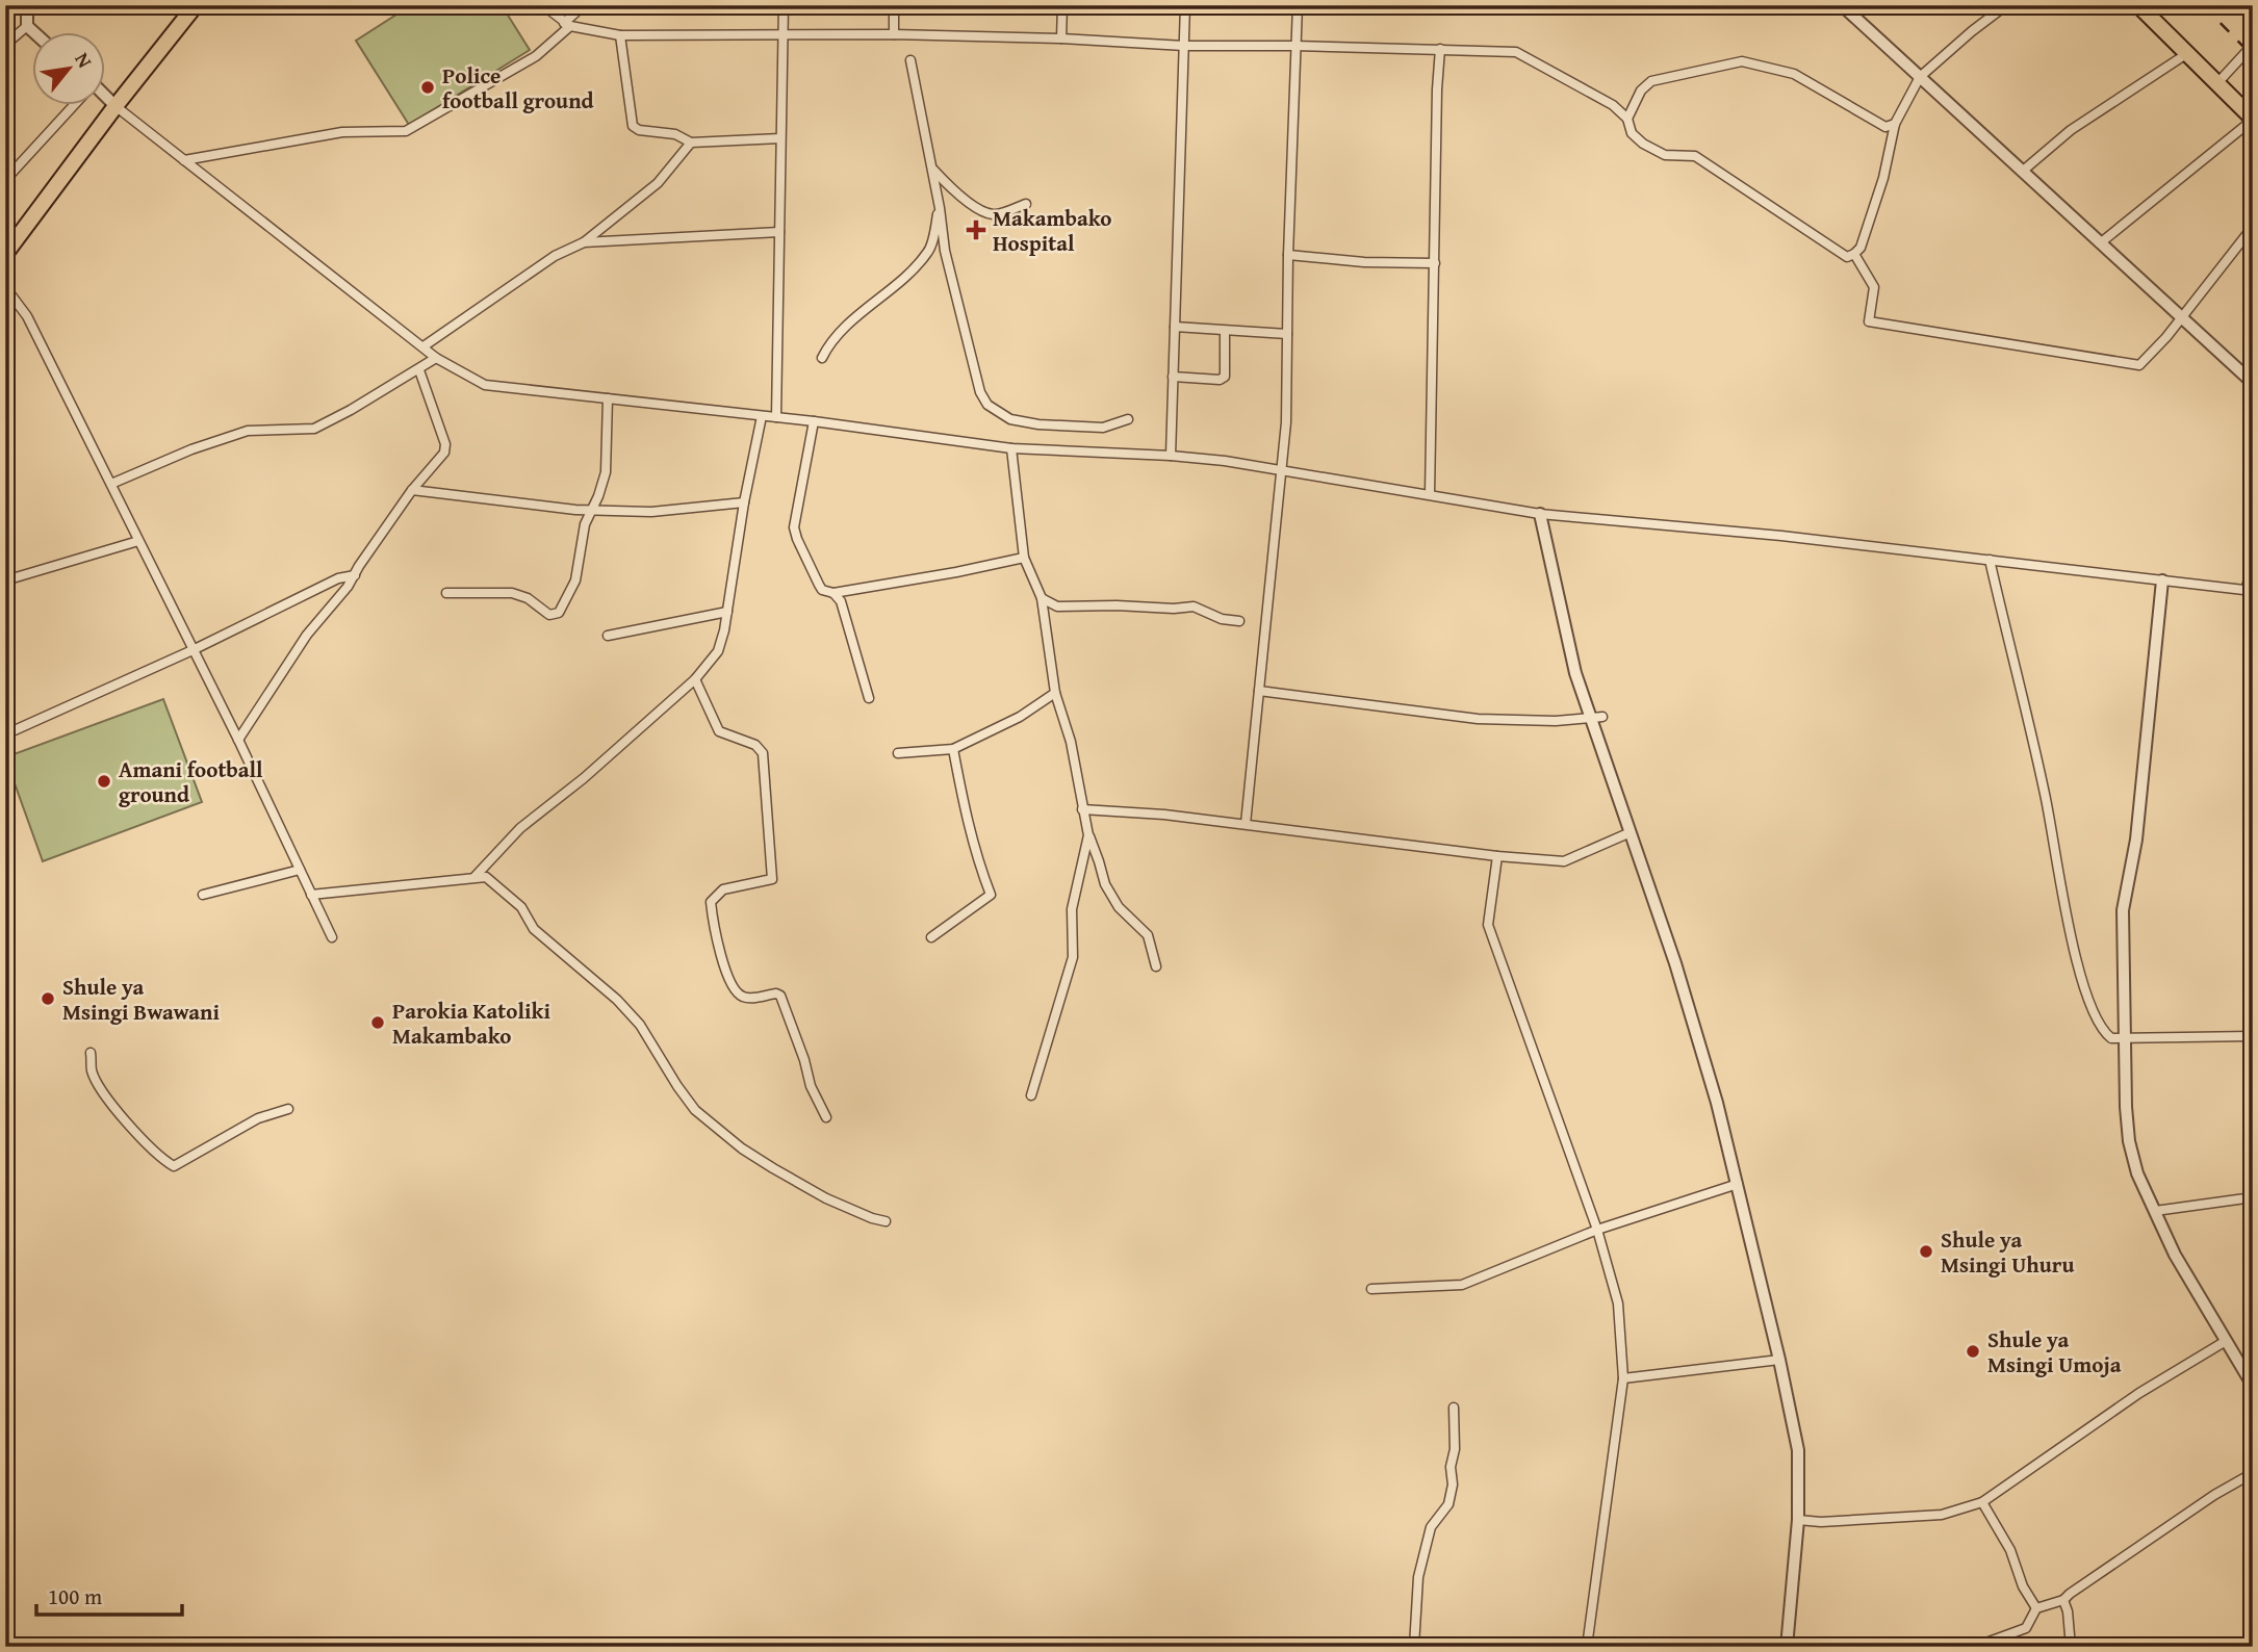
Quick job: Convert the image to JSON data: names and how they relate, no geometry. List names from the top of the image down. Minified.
{"places":{"other":["Police football ground","Amani football ground","Shule ya Msingi Bwawani","Parokia Katoliki Makambako","Shule ya Msingi Uhuru","Shule ya Msingi Umoja"],"health":["Makambako Hospital"]},"scale_bar":"100 m","north":"top right"}
